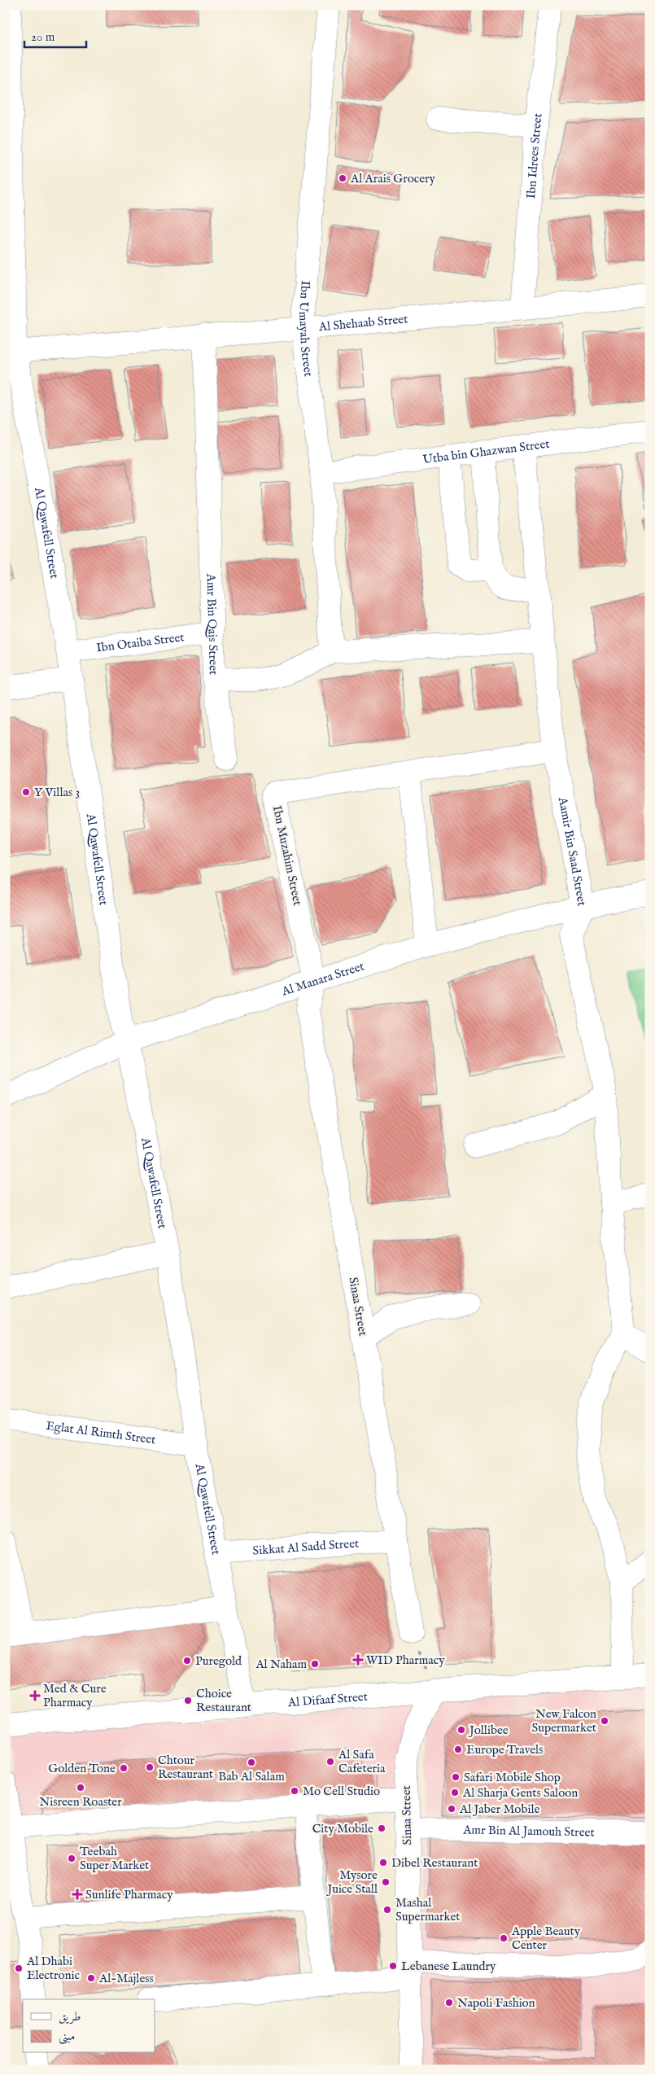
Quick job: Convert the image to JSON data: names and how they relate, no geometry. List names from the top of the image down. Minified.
{"streets":{"street":["Ibn Idrees Street","Al Shehaab Street","Ibn Umayah Street","Utba bin Ghazwan Street","Al Qawafell Street","Amr Bin Qais Street","Ibn Otaiba Street","Aamir Bin Saad Street","Ibn Muzahim Street","Al Manara Street","Sinaa Street","Eglat Al Rimth Street","Sikkat Al Sadd Street","Al Difaaf Street","Amr Bin Al Jamouh Street"]},"crossings":[["Ibn Idrees Street","Al Shehaab Street"],["Al Shehaab Street","Ibn Umayah Street"],["Al Shehaab Street","Al Qawafell Street"],["Al Shehaab Street","Amr Bin Qais Street"],["Ibn Umayah Street","Utba bin Ghazwan Street"],["Ibn Umayah Street","Amr Bin Qais Street"],["Utba bin Ghazwan Street","Aamir Bin Saad Street"],["Al Qawafell Street","Ibn Otaiba Street"],["Al Qawafell Street","Al Manara Street"],["Al Qawafell Street","Eglat Al Rimth Street"],["Al Qawafell Street","Sikkat Al Sadd Street"],["Al Qawafell Street","Al Difaaf Street"],["Amr Bin Qais Street","Ibn Otaiba Street"],["Amr Bin Qais Street","Aamir Bin Saad Street"],["Aamir Bin Saad Street","Ibn Muzahim Street"],["Aamir Bin Saad Street","Al Manara Street"],["Ibn Muzahim Street","Al Manara Street"],["Ibn Muzahim Street","Sinaa Street"],["Al Manara Street","Sinaa Street"],["Sinaa Street","Sikkat Al Sadd Street"],["Sinaa Street","Al Difaaf Street"],["Sinaa Street","Amr Bin Al Jamouh Street"]],"places":{"other":["Al Arais Grocery","Y Villas 3","Puregold","Al Naham","Choice Restaurant","New Falcon Supermarket","Jollibee","Europe Travels","Al Safa Cafeteria","Bab Al Salam","Chtour Restaurant","Golden Tone","Safari Mobile Shop","Nisreen Roaster","Mo Cell Studio","Al Sharja Gents Saloon","Al Jaber Mobile","City Mobile","Teebah Super Market","Dibel Restaurant","Mysore Juice Stall","Mashal Supermarket","Apple Beauty Center","Lebanese Laundry","Al Dhabi Electronic","Al-Majless","Napoli Fashion"],"health":["WID Pharmacy","Med & Cure Pharmacy","Sunlife Pharmacy"]},"legend":["طريق","مبنى"],"scale_bar":"20 m"}
